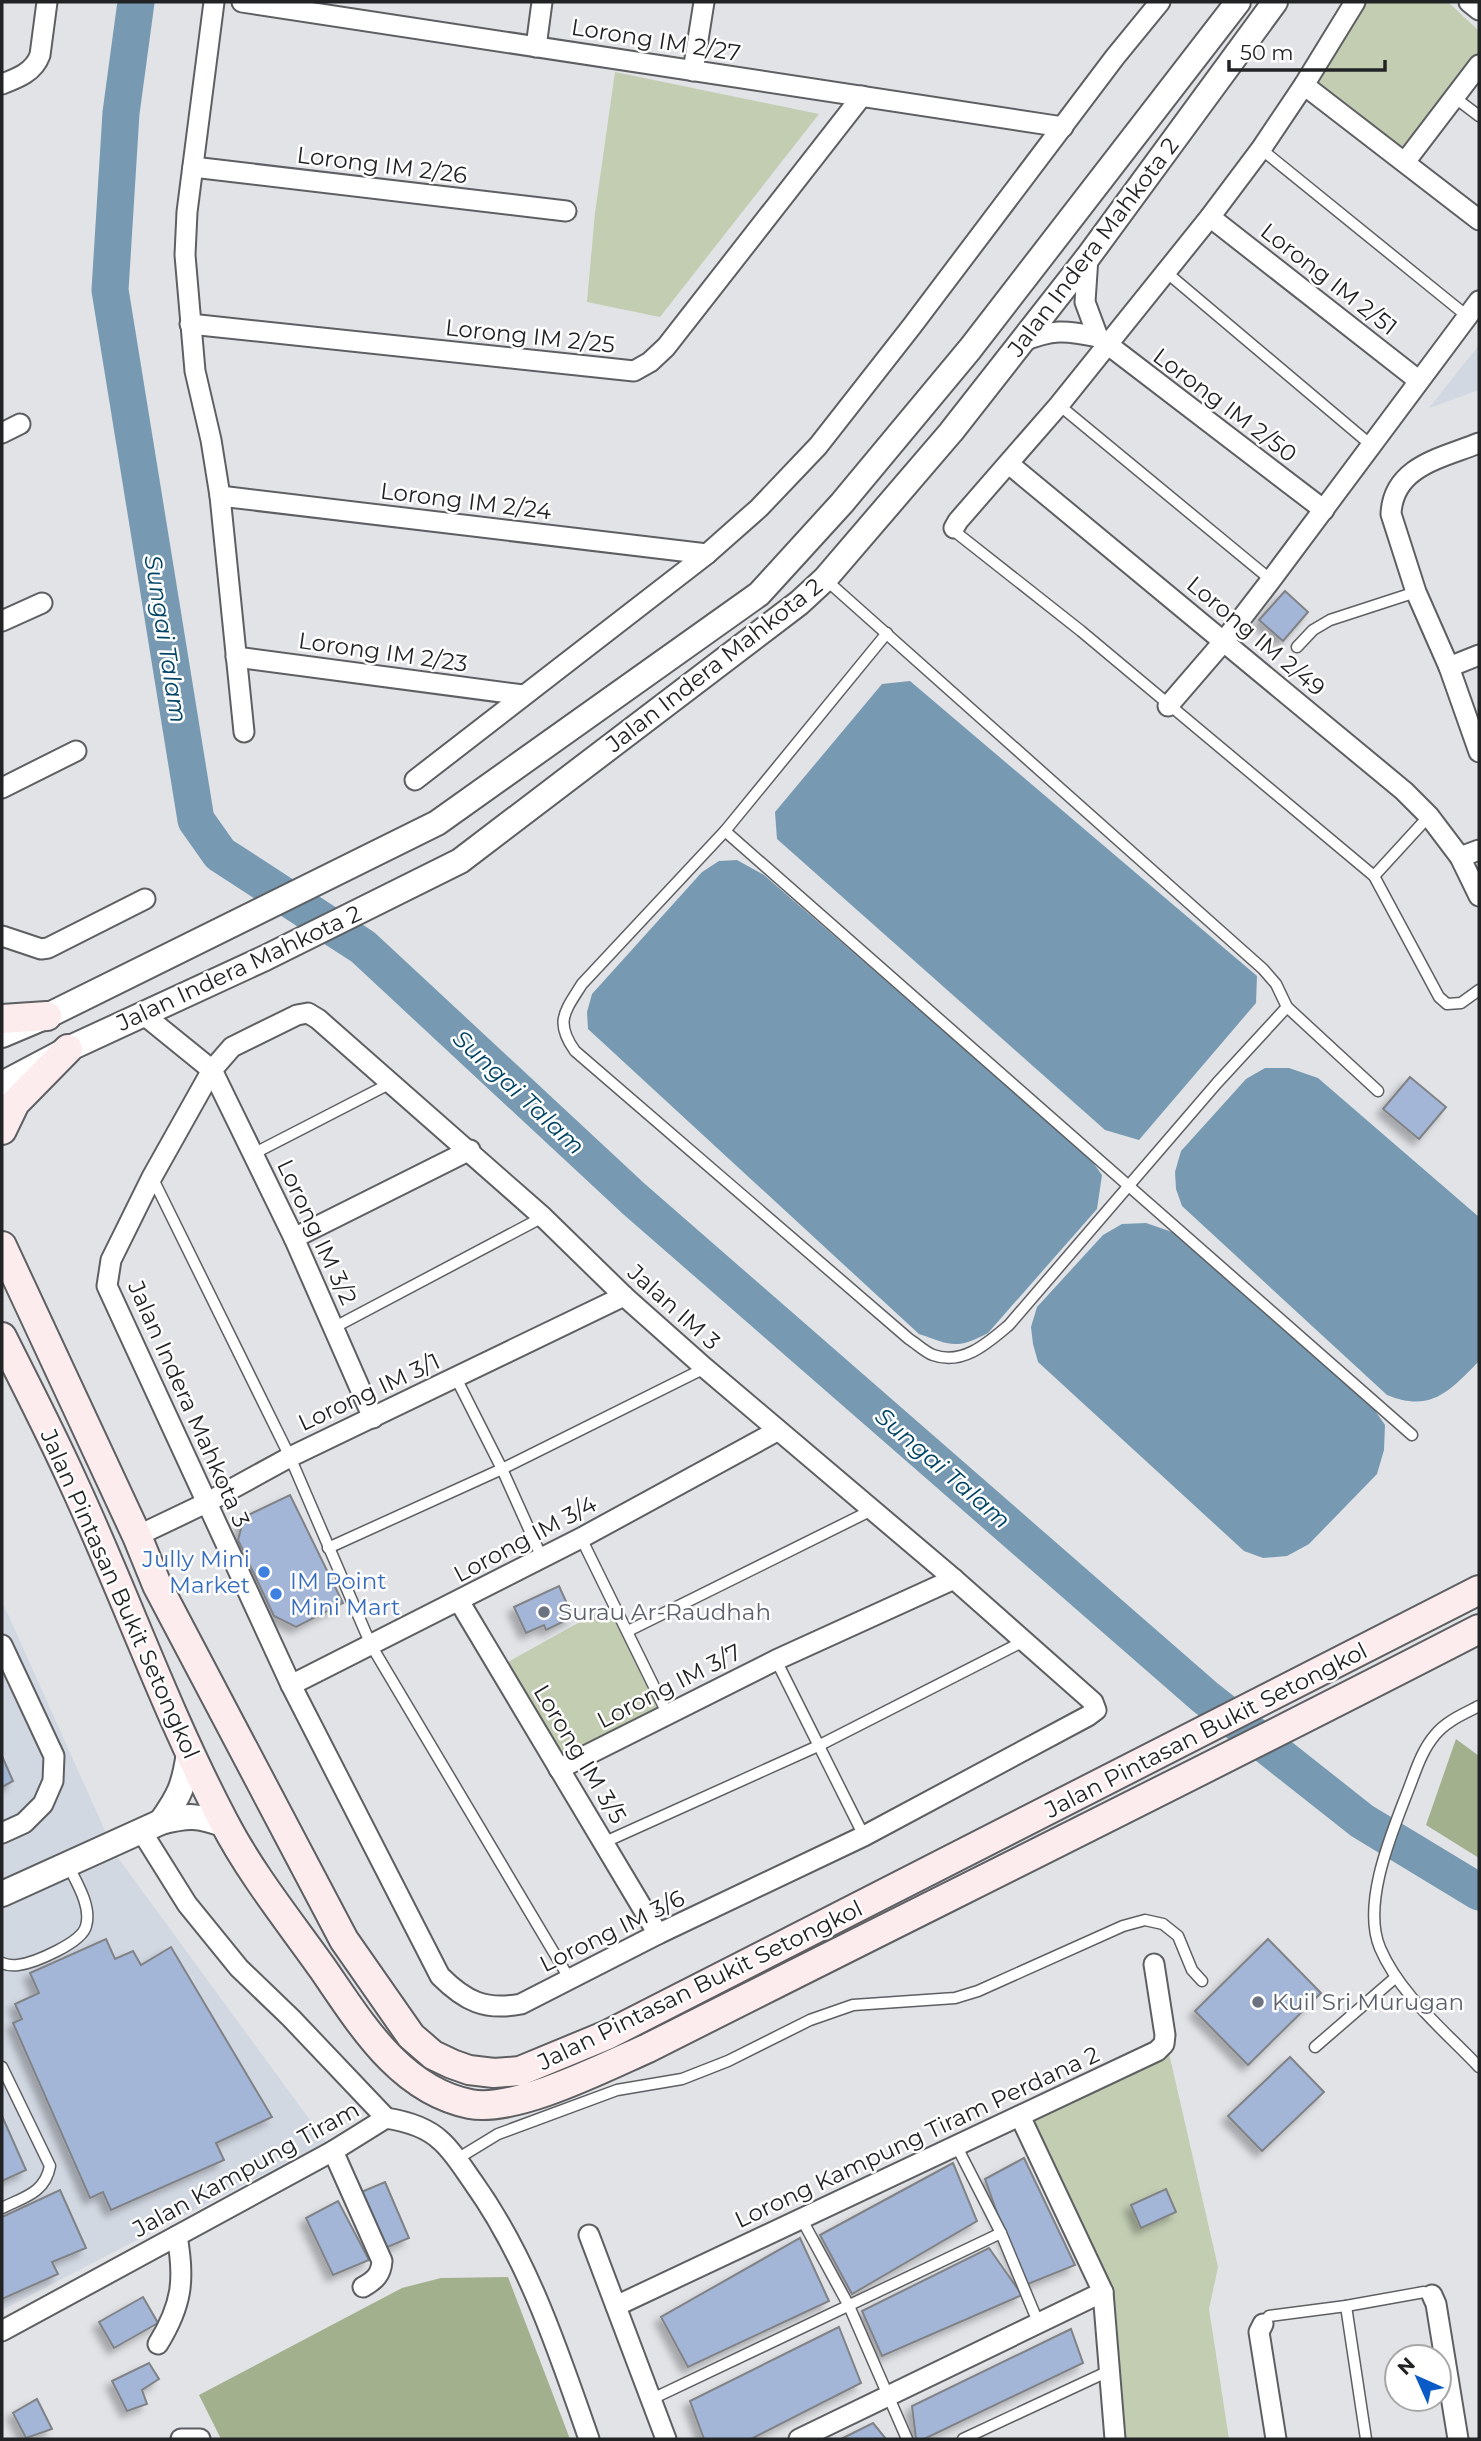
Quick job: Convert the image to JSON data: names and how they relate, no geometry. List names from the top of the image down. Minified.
{"streets":{"main road":["Jalan Pintasan Bukit Setongkol"],"street":["Lorong IM 2/27","Lorong IM 2/26","Jalan Indera Mahkota 2","Lorong IM 2/51","Lorong IM 2/25","Lorong IM 2/50","Lorong IM 2/24","Lorong IM 2/49","Lorong IM 2/23","Lorong IM 3/2","Jalan IM 3","Lorong IM 3/1","Jalan Indera Mahkota 3","Lorong IM 3/4","Lorong IM 3/7","Lorong IM 3/5","Lorong IM 3/6","Lorong Kampung Tiram Perdana 2","Jalan Kampung Tiram"]},"crossings":[["Lorong IM 2/27","Lorong IM 2/25"],["Lorong IM 3/2","Jalan IM 3"],["Lorong IM 3/2","Lorong IM 3/1"],["Lorong IM 3/2","Jalan Indera Mahkota 3"],["Jalan IM 3","Lorong IM 3/1"],["Jalan IM 3","Jalan Indera Mahkota 3"],["Jalan IM 3","Lorong IM 3/4"],["Jalan IM 3","Lorong IM 3/7"],["Jalan IM 3","Lorong IM 3/6"],["Lorong IM 3/1","Jalan Indera Mahkota 3"],["Lorong IM 3/1","Jalan Pintasan Bukit Setongkol"],["Jalan Indera Mahkota 3","Lorong IM 3/4"],["Jalan Indera Mahkota 3","Lorong IM 3/6"],["Lorong IM 3/4","Lorong IM 3/5"],["Lorong IM 3/4","Lorong IM 3/6"],["Lorong IM 3/7","Lorong IM 3/5"],["Lorong IM 3/5","Lorong IM 3/6"]],"water":["Sungai Talam"],"places":["Jully Mini Market","IM Point Mini Mart","Surau Ar-Raudhah","Kuil Sri Murugan"],"scale_bar":"50 m","north":"top left"}
